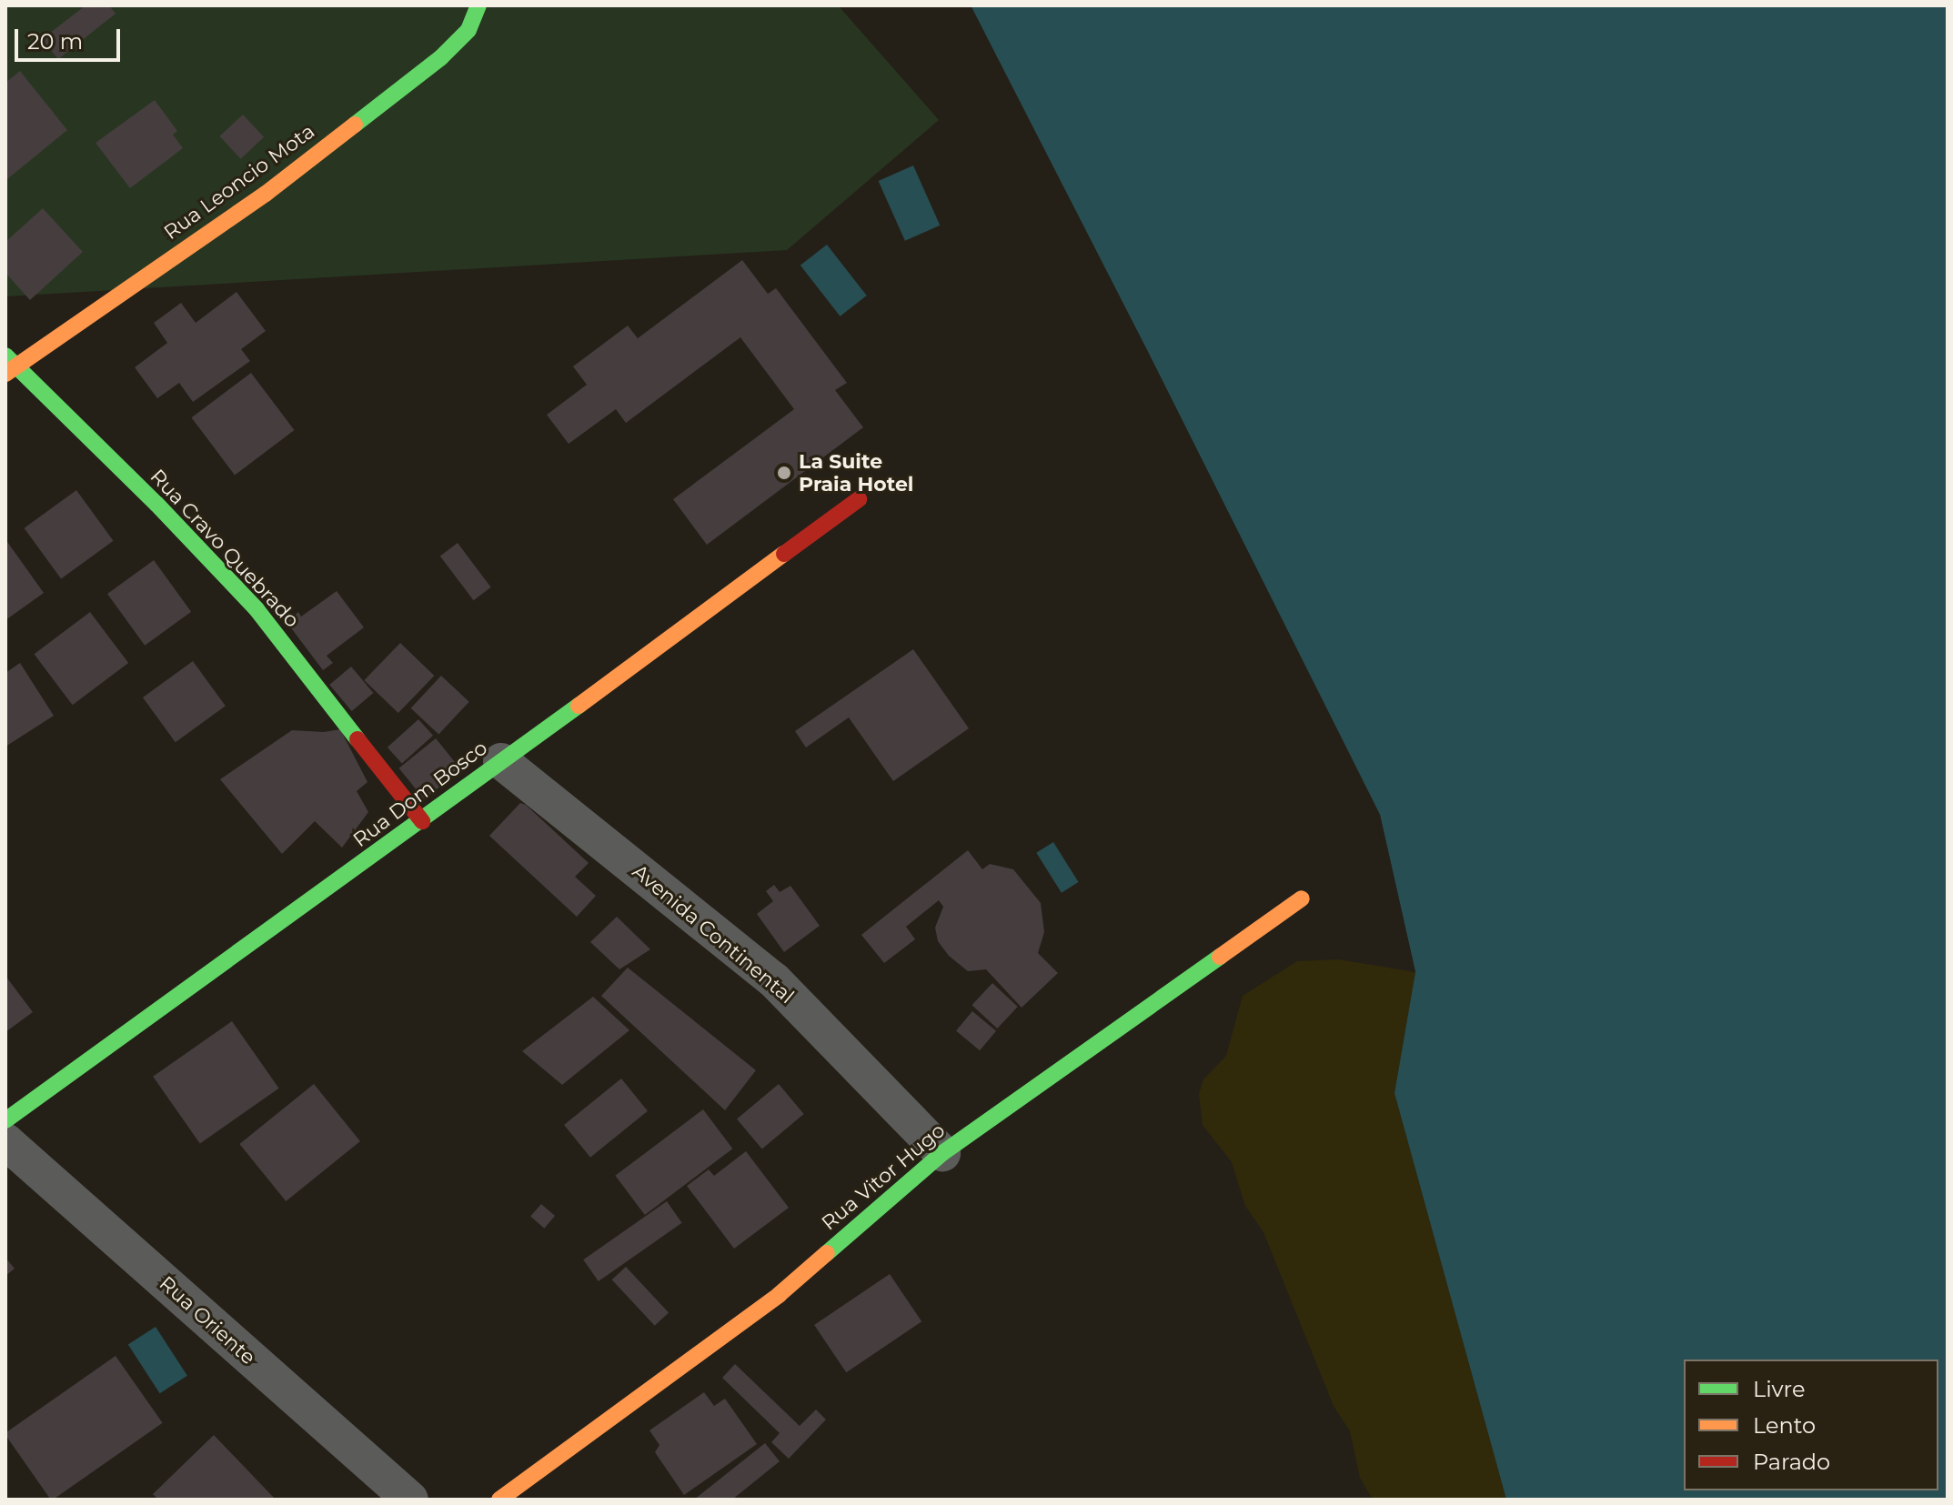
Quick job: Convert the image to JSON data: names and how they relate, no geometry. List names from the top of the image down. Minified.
{"streets":{"street":["Rua Leoncio Mota","Rua Cravo Quebrado","Rua Dom Bosco","Avenida Continental","Rua Vitor Hugo","Rua Oriente"]},"crossings":[["Rua Leoncio Mota","Rua Cravo Quebrado"],["Rua Cravo Quebrado","Rua Dom Bosco"],["Rua Dom Bosco","Avenida Continental"],["Avenida Continental","Rua Vitor Hugo"]],"places":["La Suite Praia Hotel"],"legend":["Livre","Lento","Parado"],"scale_bar":"20 m"}
